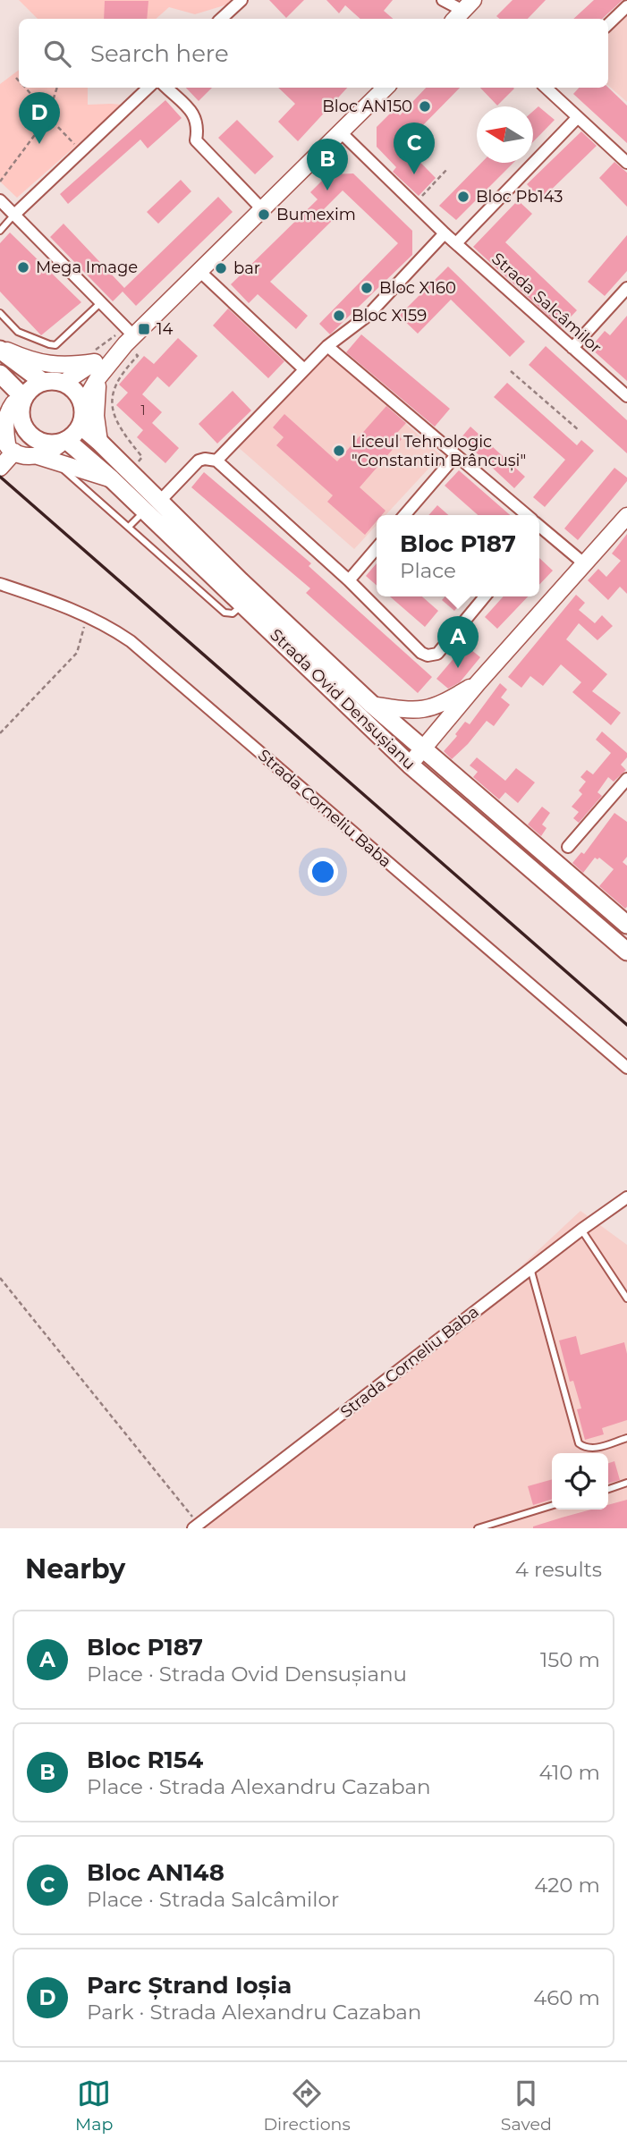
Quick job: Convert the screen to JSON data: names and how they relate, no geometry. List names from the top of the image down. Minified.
{"streets":{"main road":["Strada Ovid Densușianu"],"street":["Strada Salcâmilor","Strada Corneliu Baba"]},"places":{"other":["Bloc AN150","Bloc Pb143","Bumexim","Mega Image","bar","Bloc X160","Bloc X159","Liceul Tehnologic \"Constantin Brâncuși\""],"transit":["14"]},"house_numbers":["1"],"north":"left","page":{"search":"Search here","pins":["D","C","B","A"],"popup":["Bloc P187","Place"],"heading":["Nearby","4 results"],"list":[{"mark":"A","name":"Bloc P187","note":"Place · Strada Ovid Densușianu","value":"150 m"},{"mark":"B","name":"Bloc R154","note":"Place · Strada Alexandru Cazaban","value":"410 m"},{"mark":"C","name":"Bloc AN148","note":"Place · Strada Salcâmilor","value":"420 m"},{"mark":"D","name":"Parc Ștrand Ioșia","note":"Park · Strada Alexandru Cazaban","value":"460 m"}],"nav":["Map","Directions","Saved"]}}
